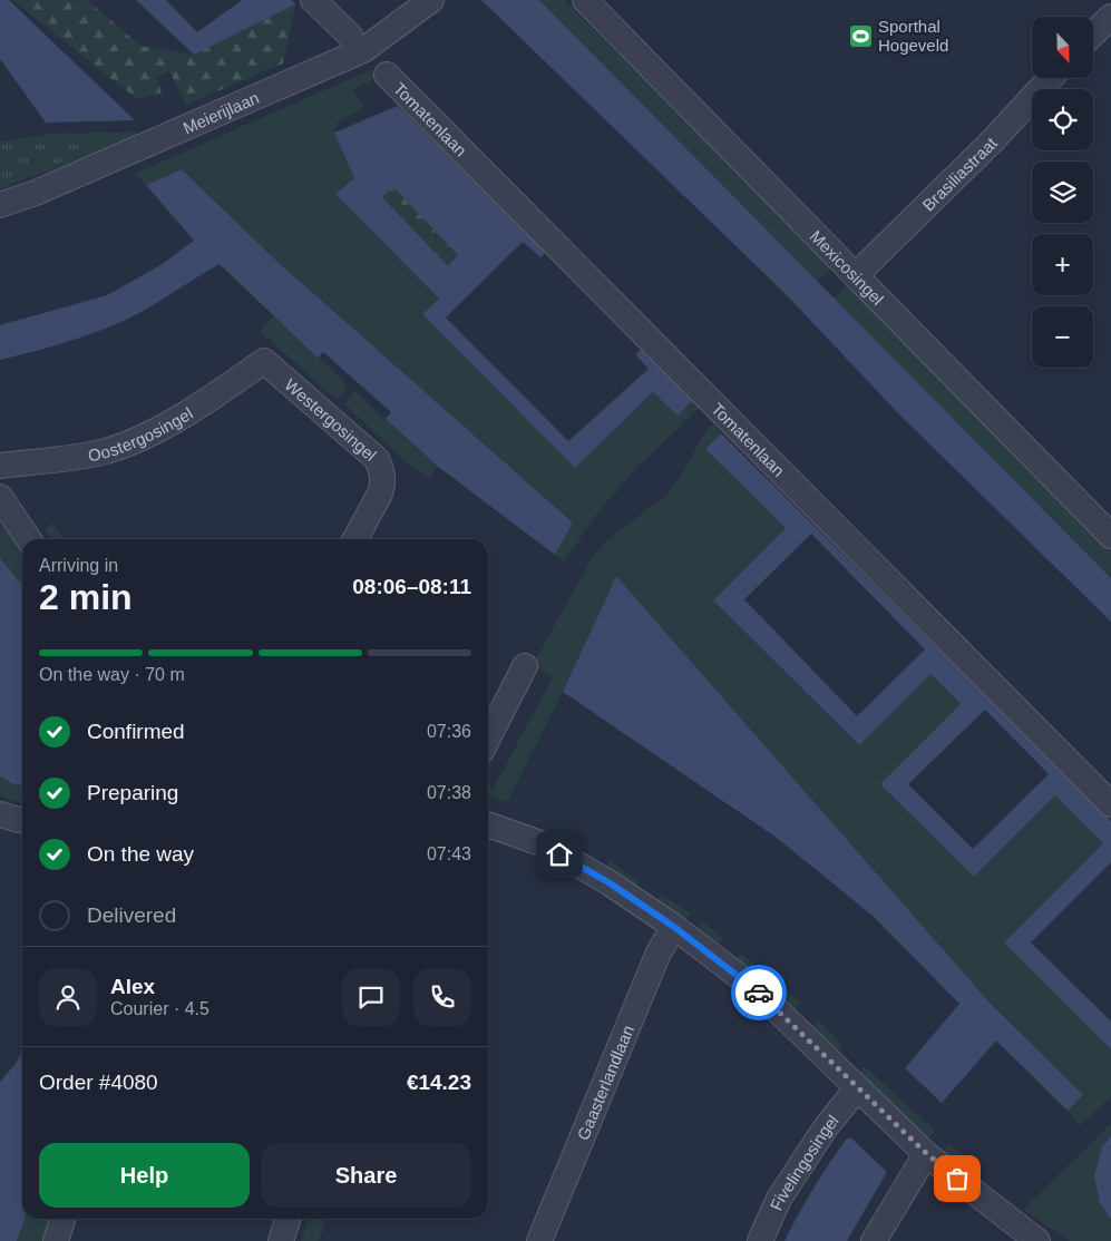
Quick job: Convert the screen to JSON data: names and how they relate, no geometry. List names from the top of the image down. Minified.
{"streets":{"street":["Meierijlaan","Tomatenlaan","Brasiliastraat","Mexicosingel","Westergosingel","Oostergosingel","Gaasterlandlaan","Fivelingosingel"]},"crossings":[["Brasiliastraat","Mexicosingel"],["Westergosingel","Oostergosingel"]],"places":{"sports":["Sporthal Hogeveld"]},"north":"bottom","page":{"map_buttons":["+","−"],"heading":["2 min","Arriving in","08:06–08:11"],"panel":["Alex","Courier · 4.5","Order #4080","€14.23"],"bar":"On the way · 70 m","list":[["Confirmed","07:36"],["Preparing","07:38"],["On the way","07:43"],"Delivered"],"buttons":["Help","Share"]}}
